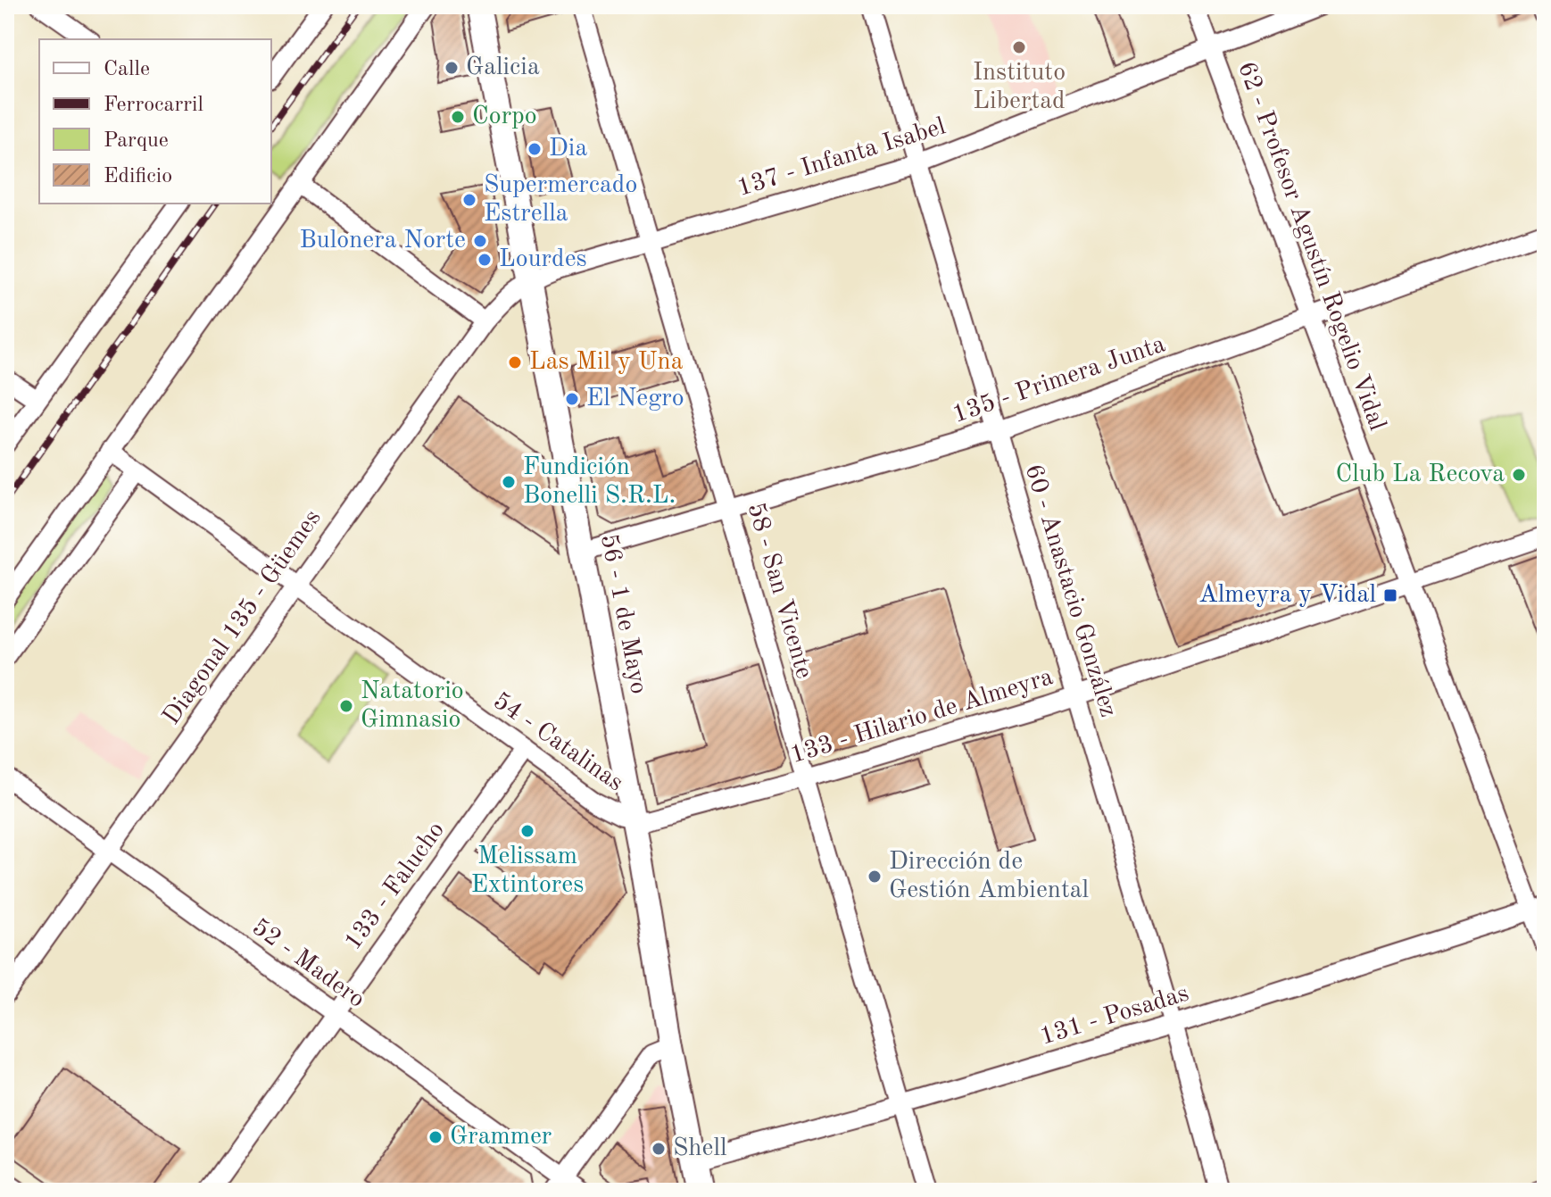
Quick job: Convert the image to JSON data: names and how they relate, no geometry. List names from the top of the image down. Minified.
{"streets":{"main road":["56 - 1 de Mayo"],"street":["137 - Infanta Isabel","62 - Profesor Agustín Rogelio Vidal","135 - Primera Junta","58 - San Vicente","60 - Anastacio González","Diagonal 135 - Güemes","133 - Hilario de Almeyra","54 - Catalinas","133 - Falucho","52 - Madero","131 - Posadas"]},"crossings":[["137 - Infanta Isabel","62 - Profesor Agustín Rogelio Vidal"],["137 - Infanta Isabel","58 - San Vicente"],["137 - Infanta Isabel","60 - Anastacio González"],["137 - Infanta Isabel","56 - 1 de Mayo"],["137 - Infanta Isabel","Diagonal 135 - Güemes"],["62 - Profesor Agustín Rogelio Vidal","135 - Primera Junta"],["62 - Profesor Agustín Rogelio Vidal","133 - Hilario de Almeyra"],["62 - Profesor Agustín Rogelio Vidal","131 - Posadas"],["135 - Primera Junta","58 - San Vicente"],["135 - Primera Junta","60 - Anastacio González"],["135 - Primera Junta","56 - 1 de Mayo"],["58 - San Vicente","133 - Hilario de Almeyra"],["58 - San Vicente","131 - Posadas"],["60 - Anastacio González","133 - Hilario de Almeyra"],["60 - Anastacio González","131 - Posadas"],["56 - 1 de Mayo","Diagonal 135 - Güemes"],["56 - 1 de Mayo","133 - Hilario de Almeyra"],["56 - 1 de Mayo","54 - Catalinas"],["56 - 1 de Mayo","131 - Posadas"],["Diagonal 135 - Güemes","54 - Catalinas"],["Diagonal 135 - Güemes","52 - Madero"],["133 - Hilario de Almeyra","54 - Catalinas"],["54 - Catalinas","133 - Falucho"],["133 - Falucho","52 - Madero"]],"places":{"other":["Instituto Libertad","Galicia","Corpo","Dia","Supermercado Estrella","Bulonera Norte","Lourdes","Las Mil y Una","El Negro","Club La Recova","Fundición Bonelli S.R.L.","Natatorio Gimnasio","Melissam Extintores","Dirección de Gestión Ambiental","Grammer","Shell"],"transit":["Almeyra y Vidal"]},"legend":["Calle","Ferrocarril","Parque","Edificio"]}
